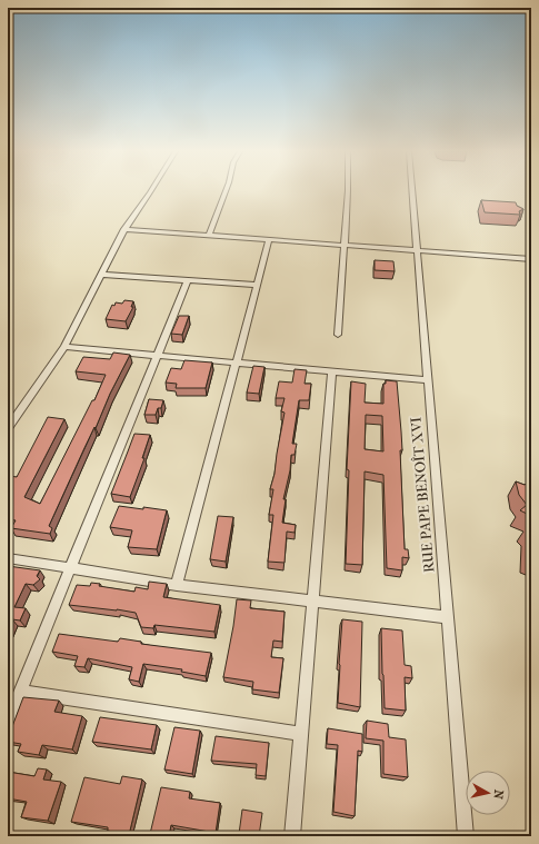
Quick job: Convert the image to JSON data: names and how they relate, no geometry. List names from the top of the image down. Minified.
{"streets":{"street":["RUE PAPE BENOÎT XVI"]},"north":"right"}
